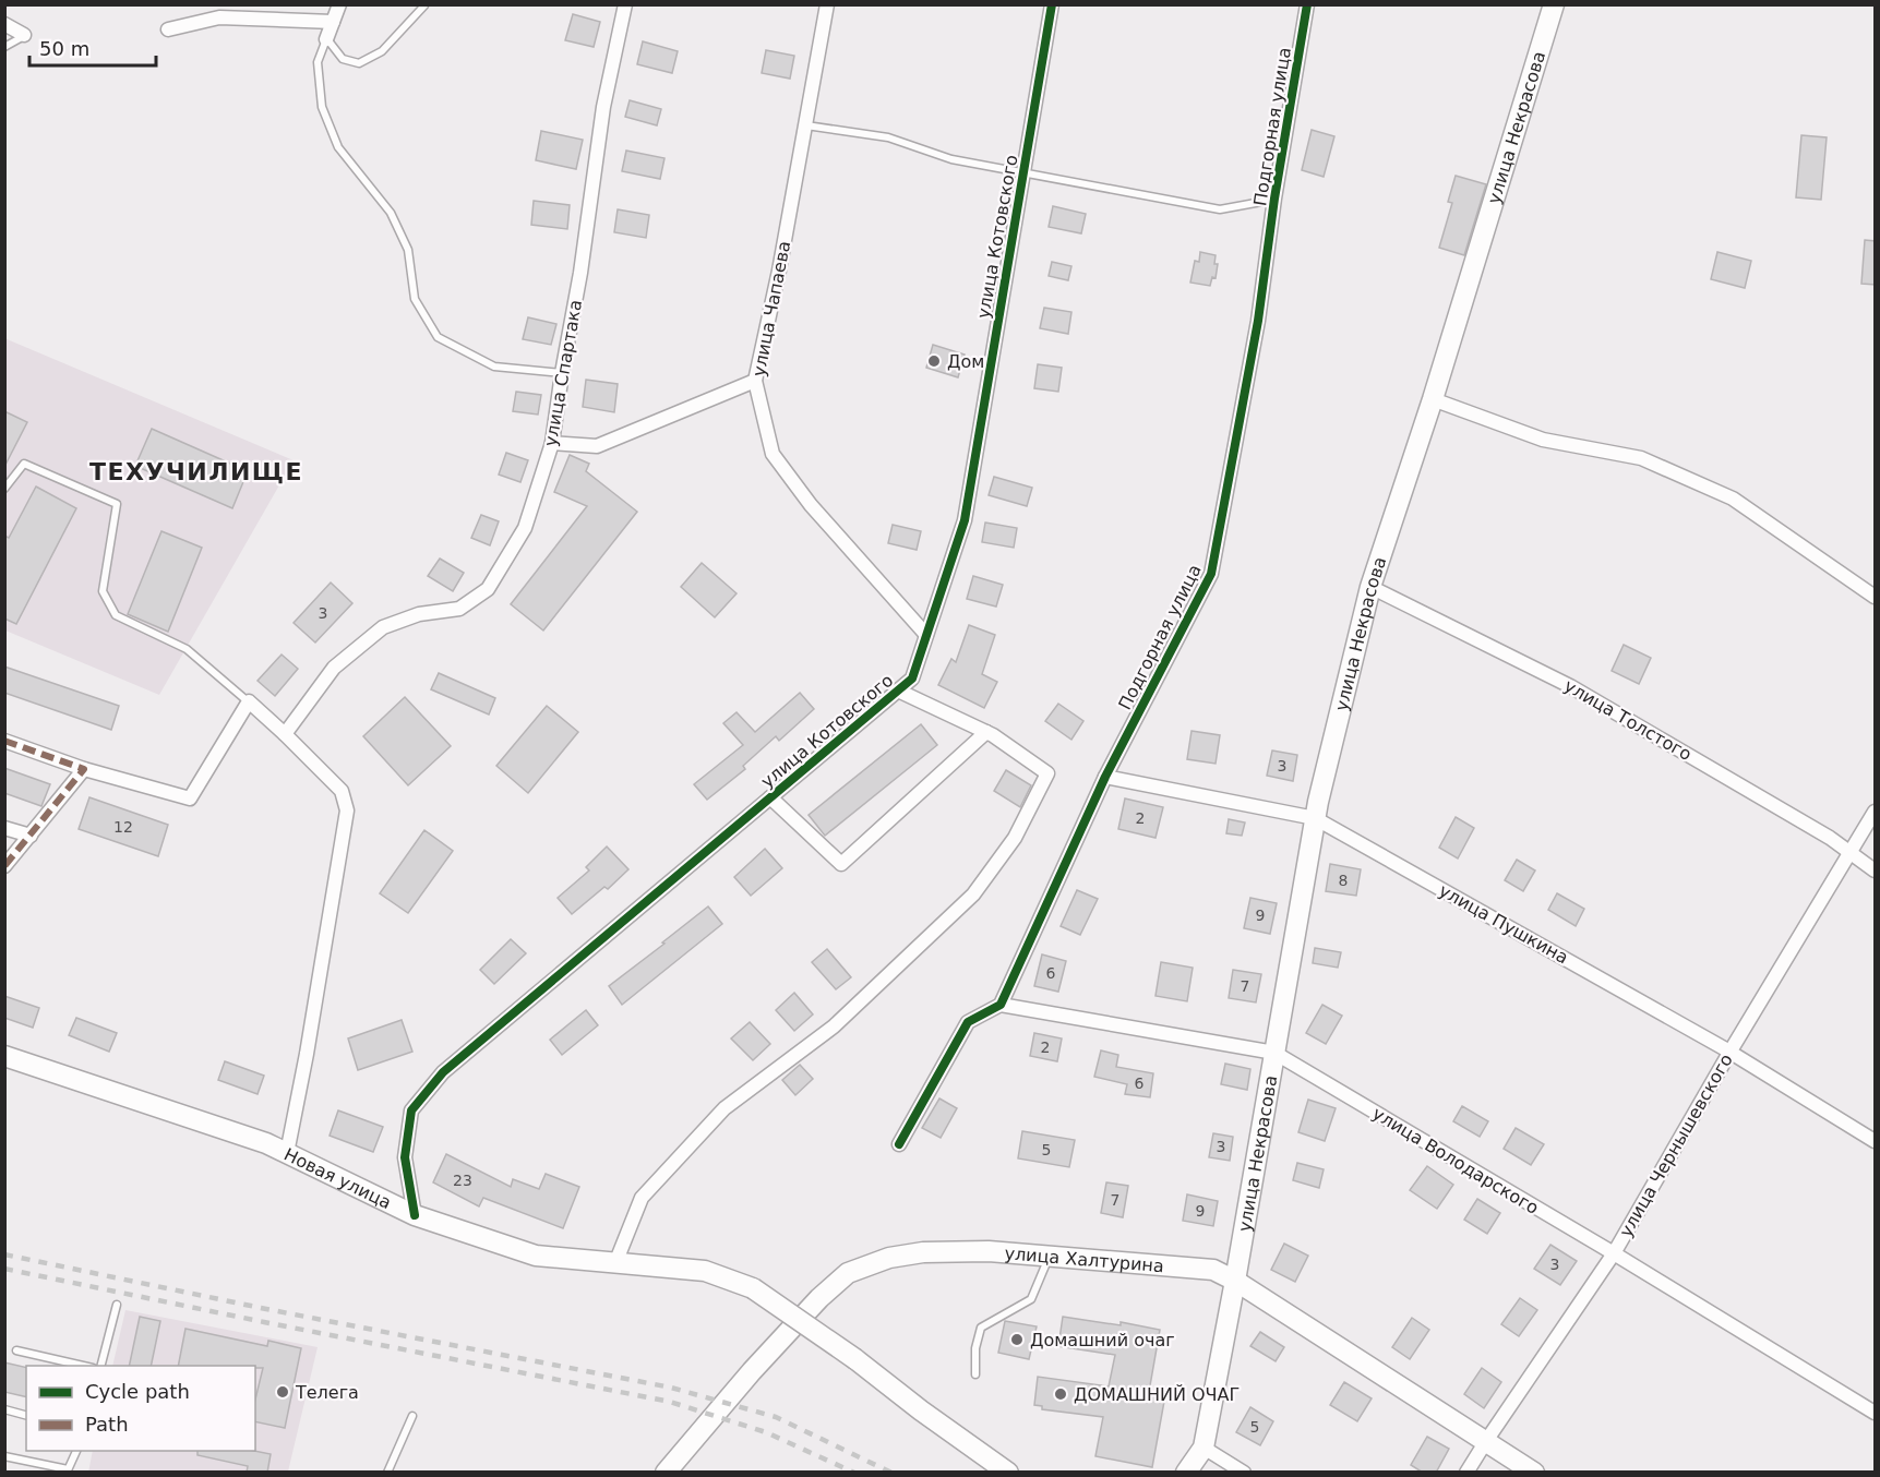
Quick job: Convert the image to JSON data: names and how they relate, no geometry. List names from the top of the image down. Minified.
{"streets":{"main road":["улица Некрасова","Новая улица","улица Халтурина"],"street":["Подгорная улица","улица Котовского","улица Чапаева","улица Спартака","улица Толстого","улица Пушкина","улица Чернышевского","улица Володарского"]},"crossings":[["Подгорная улица","улица Пушкина"],["Подгорная улица","улица Володарского"],["улица Некрасова","улица Толстого"],["улица Некрасова","улица Пушкина"],["улица Некрасова","улица Володарского"],["улица Некрасова","улица Халтурина"],["улица Котовского","улица Чапаева"],["улица Котовского","Новая улица"],["улица Толстого","улица Чернышевского"],["улица Пушкина","улица Чернышевского"],["улица Чернышевского","улица Володарского"],["улица Чернышевского","улица Халтурина"]],"districts":["ТЕХУЧИЛИЩЕ"],"places":["Дом","Домашний очаг","Телега","ДОМАШНИЙ ОЧАГ"],"house_numbers":["3","3","2","12","8","9","6","7","2","6","3","5","23","7","9","3","5"],"legend":["Cycle path","Path"],"scale_bar":"50 m"}
